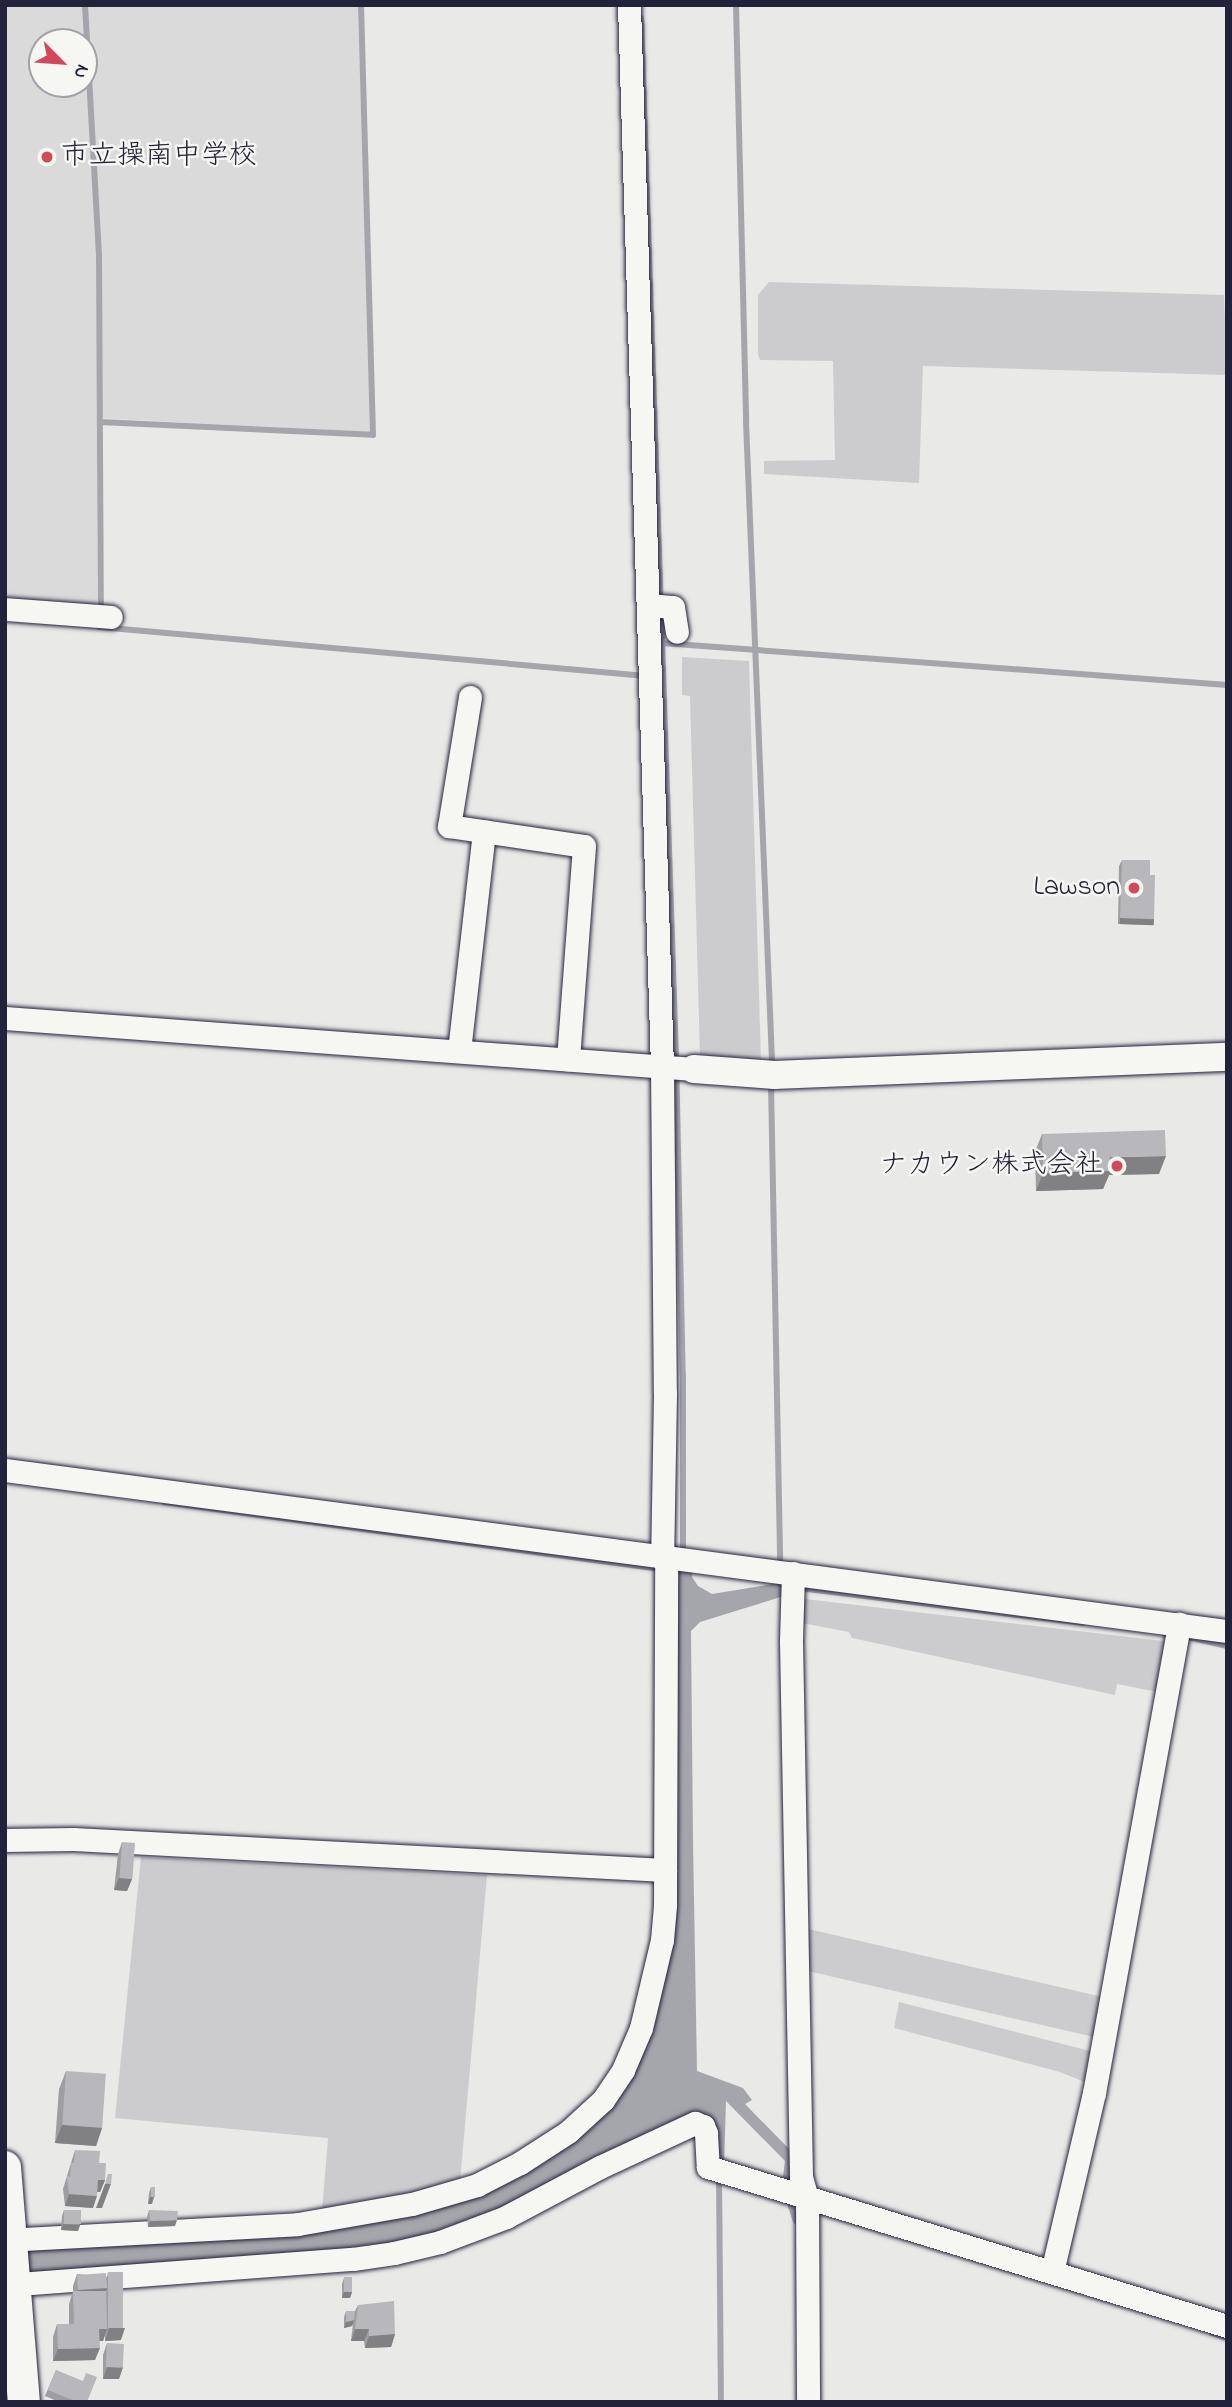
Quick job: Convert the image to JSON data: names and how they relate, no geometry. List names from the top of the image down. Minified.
{"places":["市立操南中学校","Lawson","ナカウン株式会社"],"north":"bottom right"}
